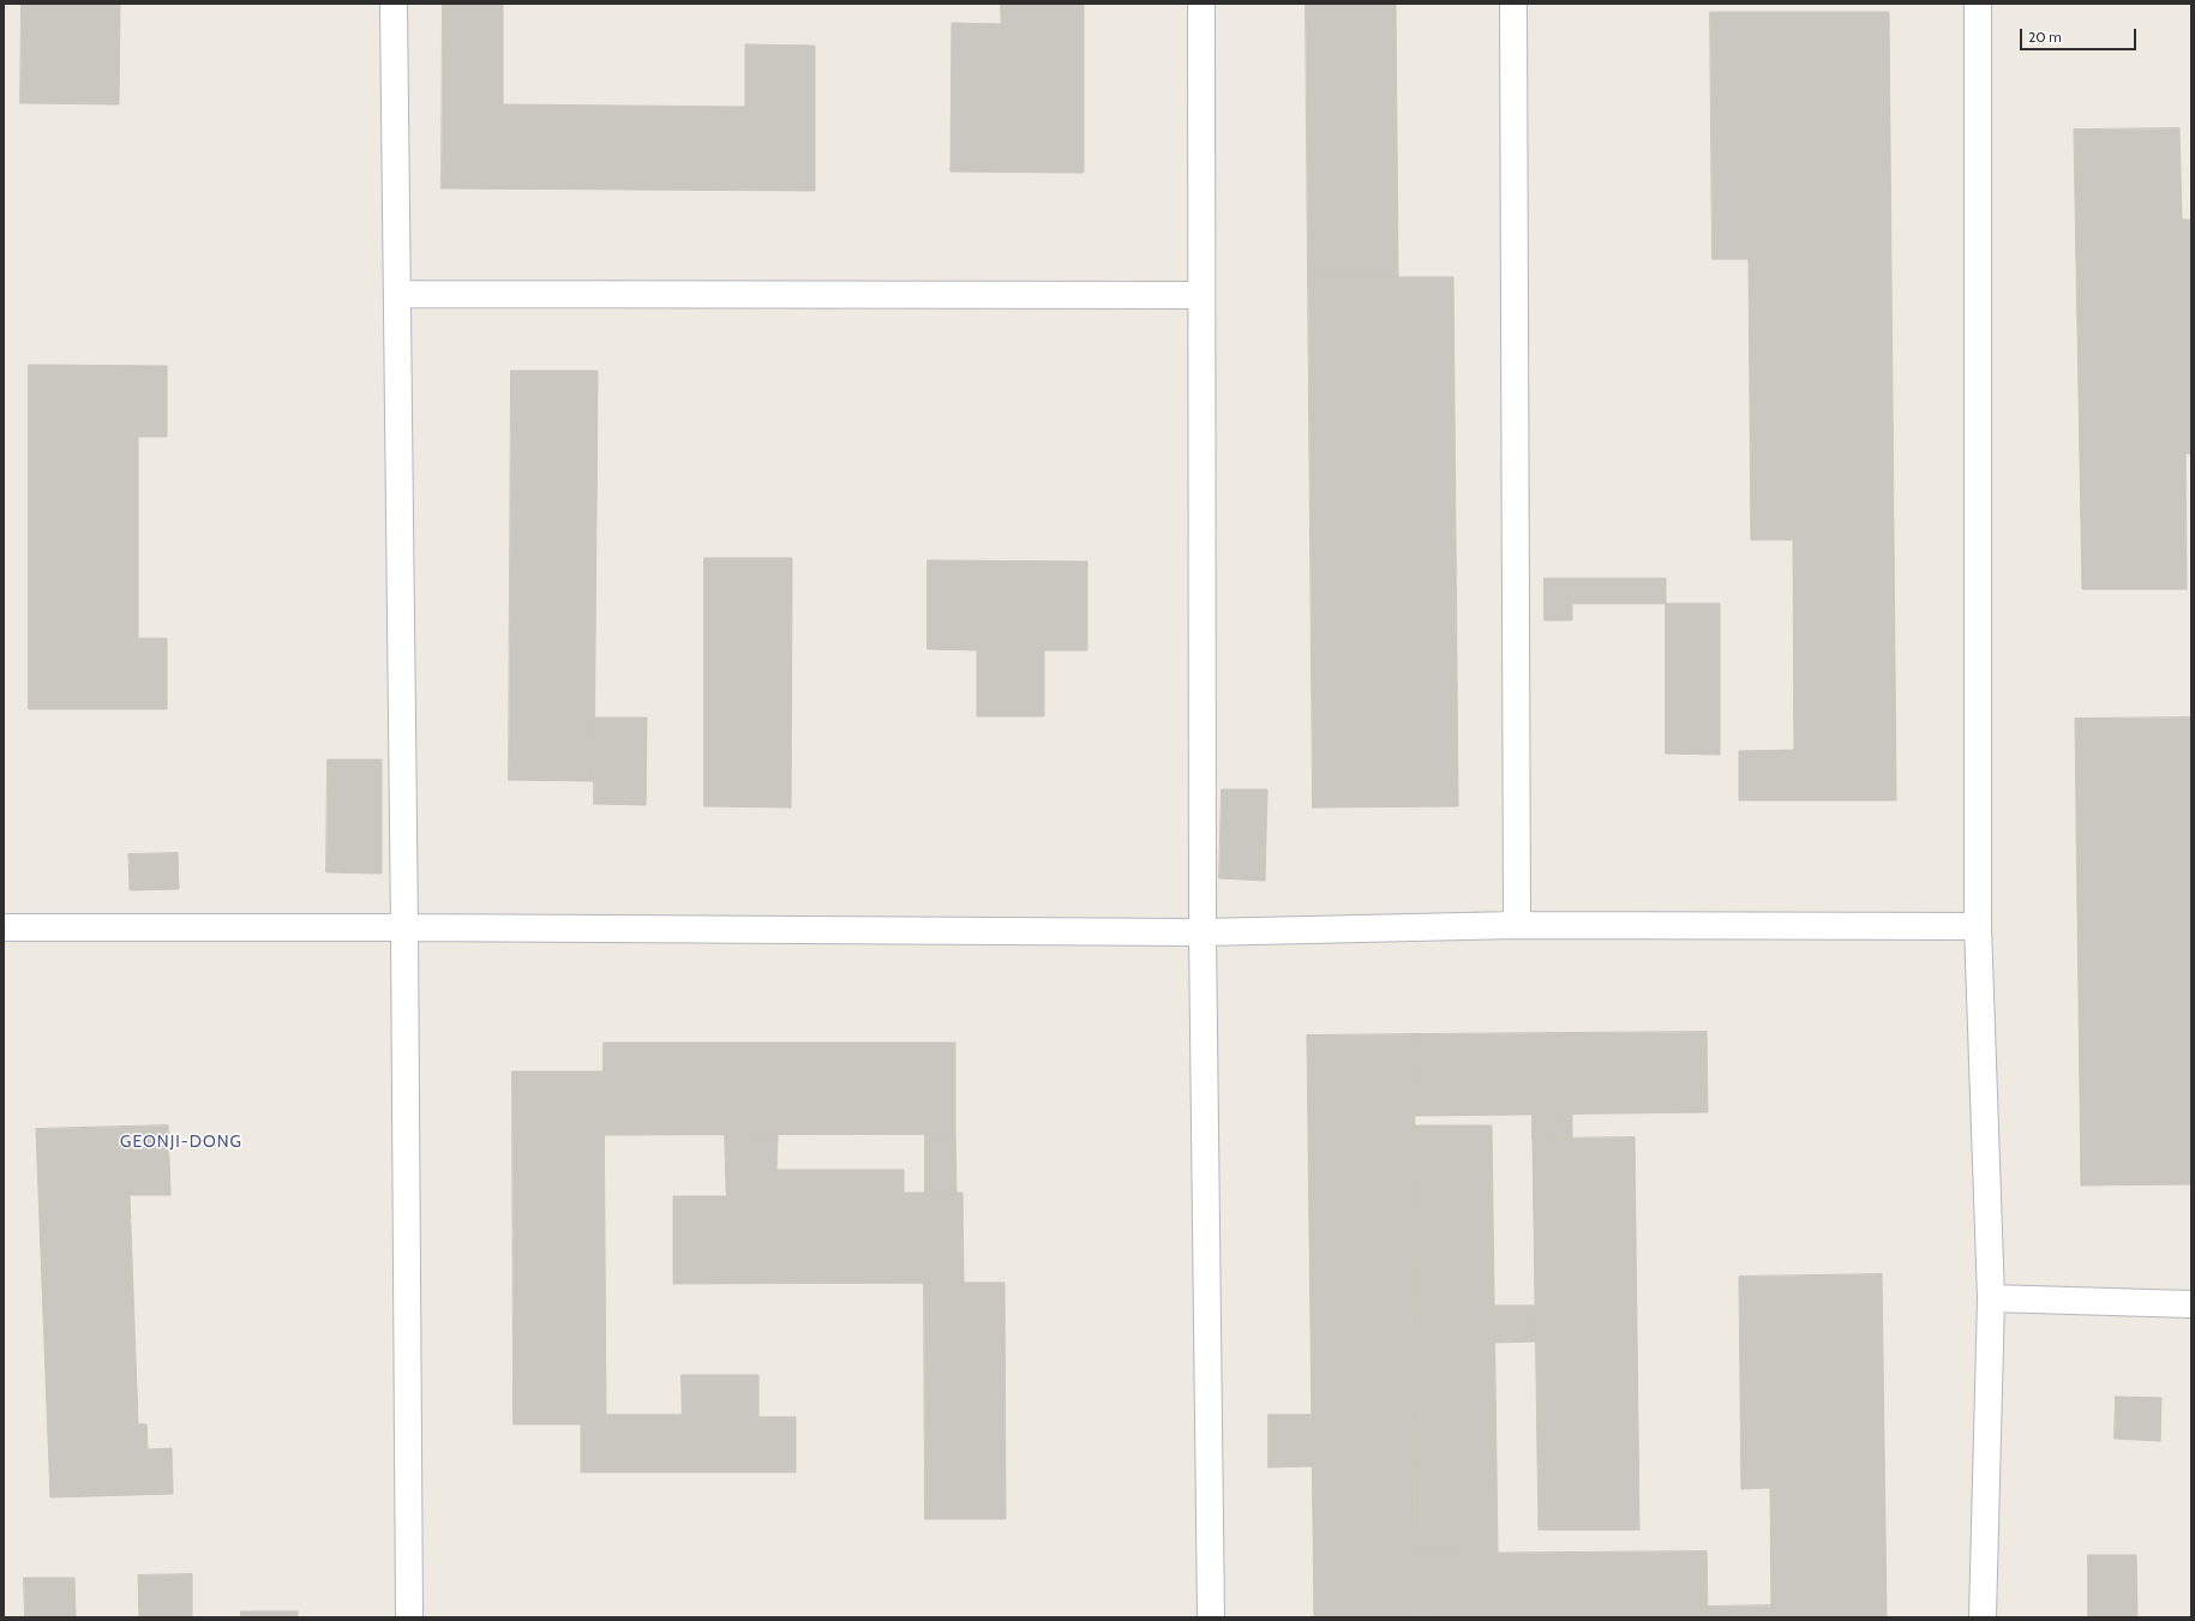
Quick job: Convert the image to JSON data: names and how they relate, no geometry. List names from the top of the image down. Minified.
{"districts":["GEONJI-DONG"],"scale_bar":"20 m"}
